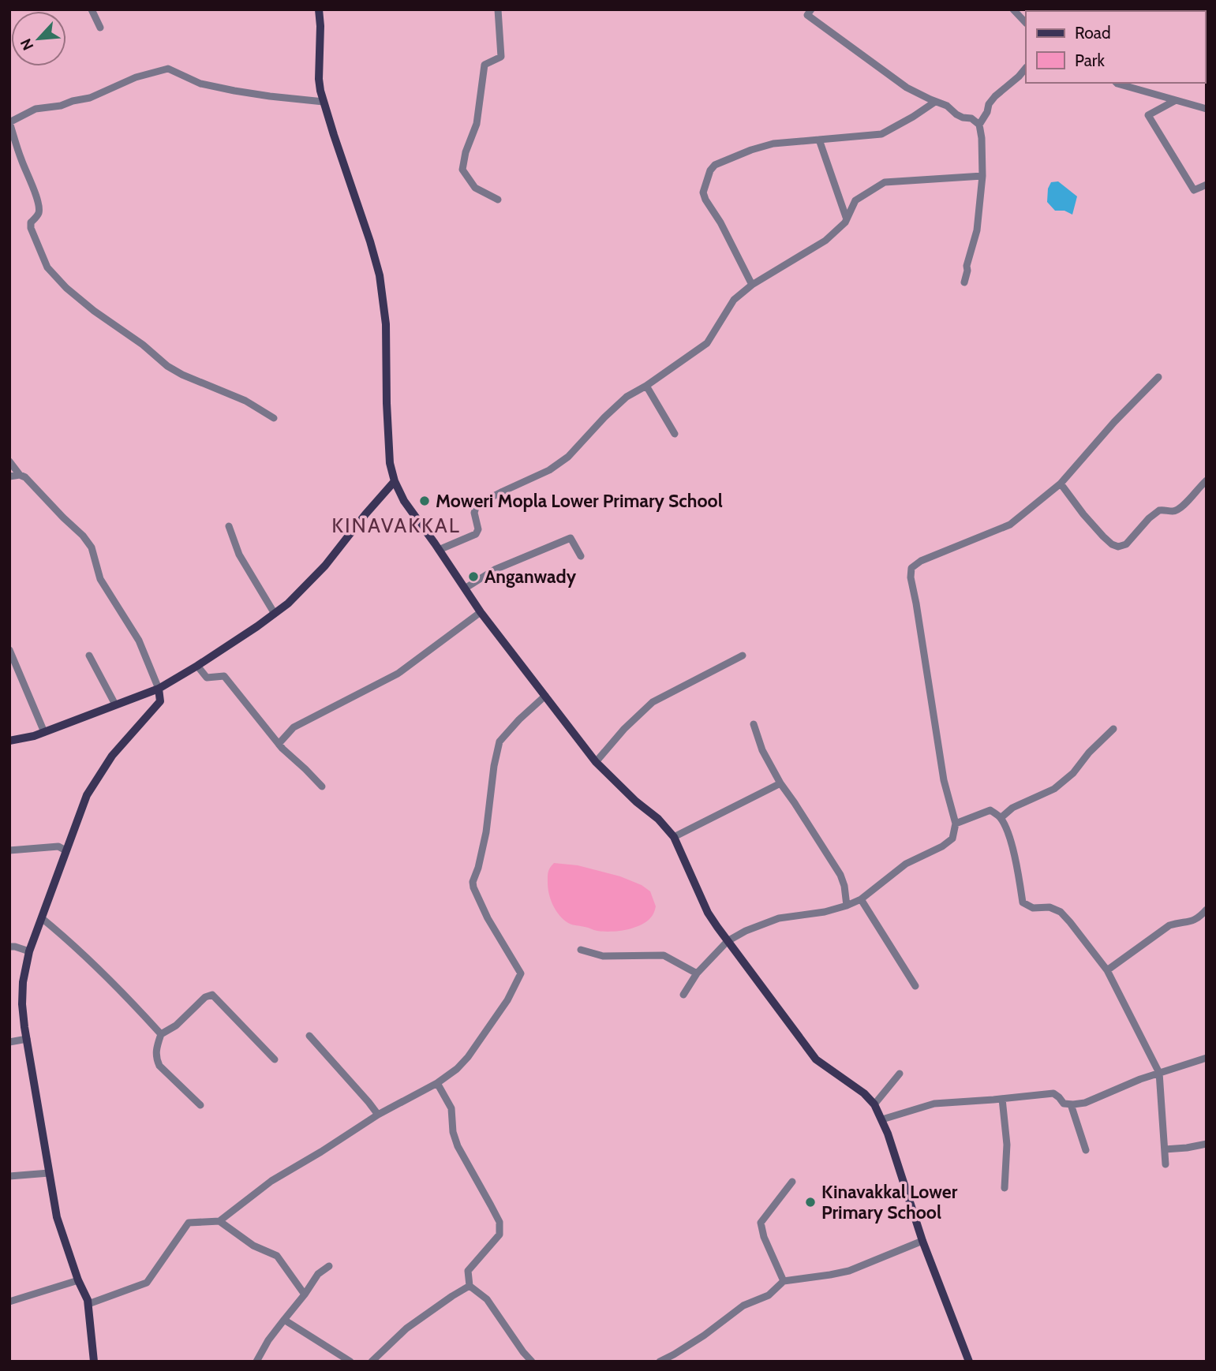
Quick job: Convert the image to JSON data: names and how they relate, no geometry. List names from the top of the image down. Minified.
{"districts":["KINAVAKKAL"],"places":["Moweri Mopla Lower Primary School","Anganwady","Kinavakkal Lower Primary School"],"legend":["Road","Park"],"north":"bottom left"}
